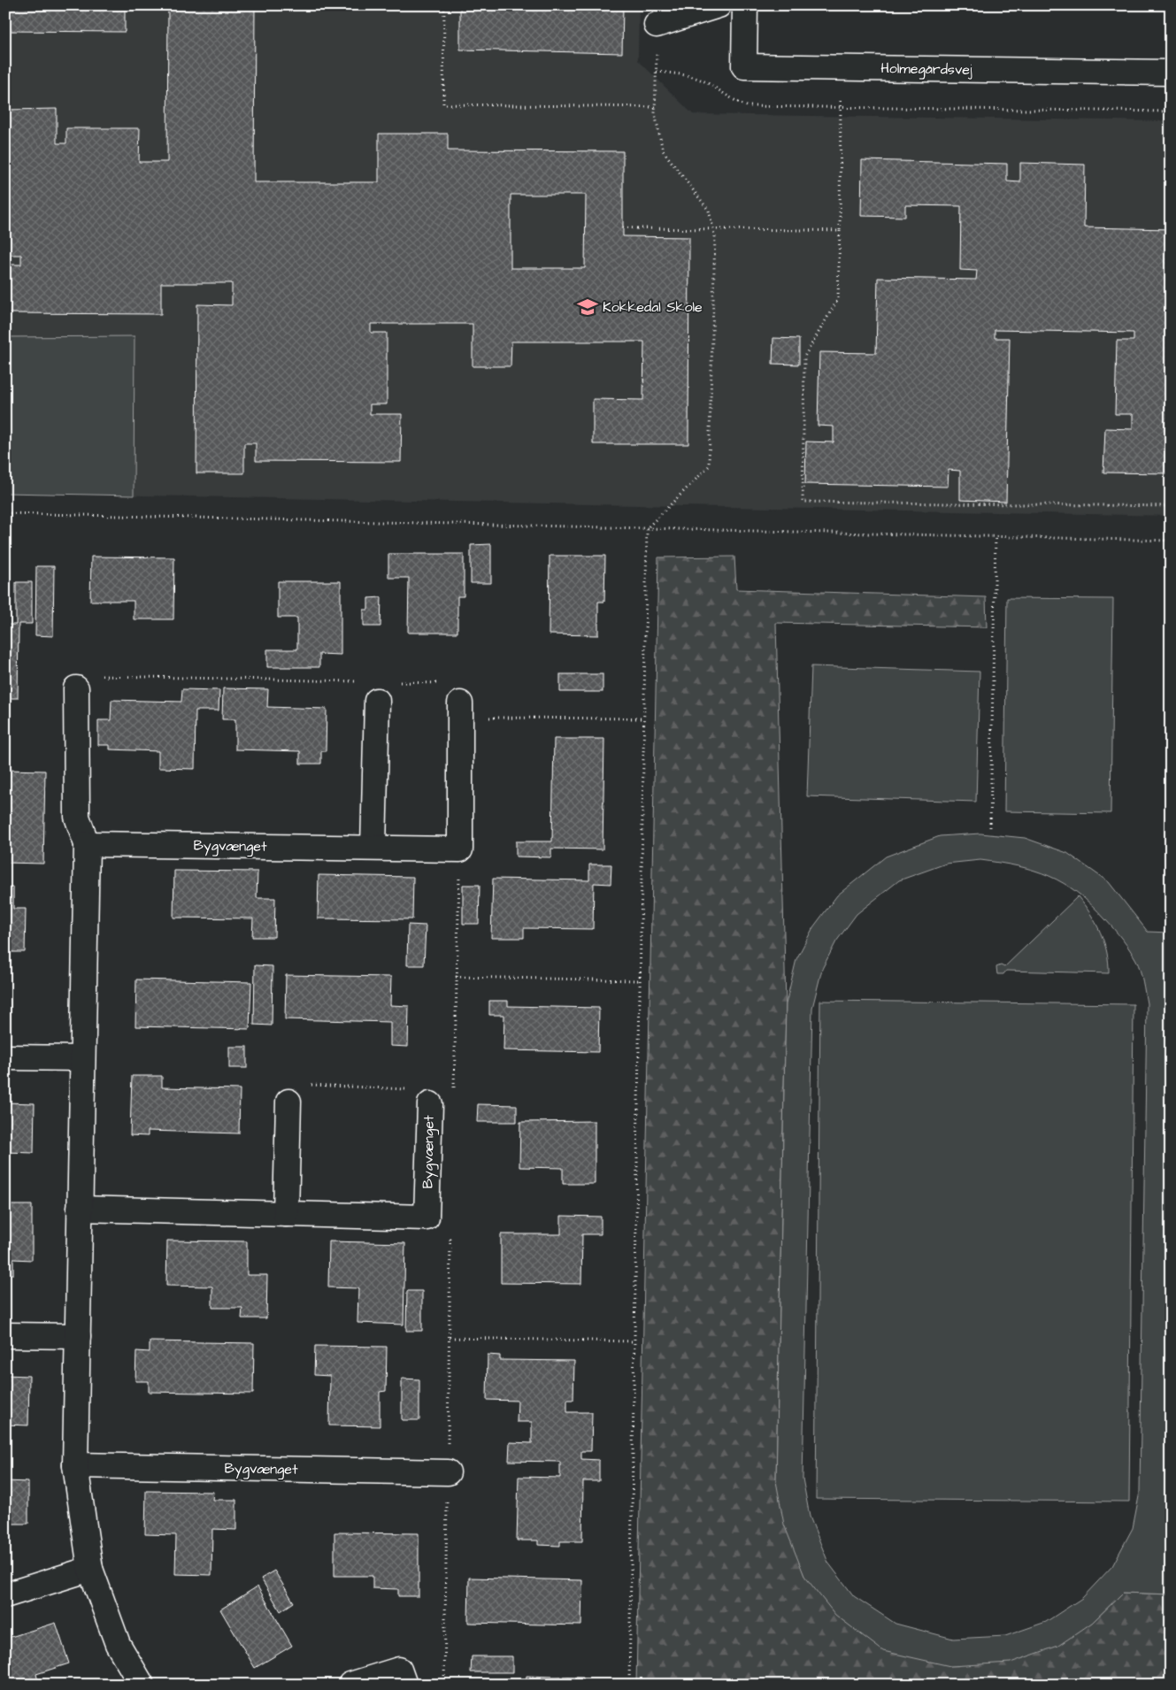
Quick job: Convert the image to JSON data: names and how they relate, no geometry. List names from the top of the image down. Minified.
{"streets":{"street":["Holmegårdsvej","Bygvænget"]},"places":{"school or university":["Kokkedal Skole"]}}
